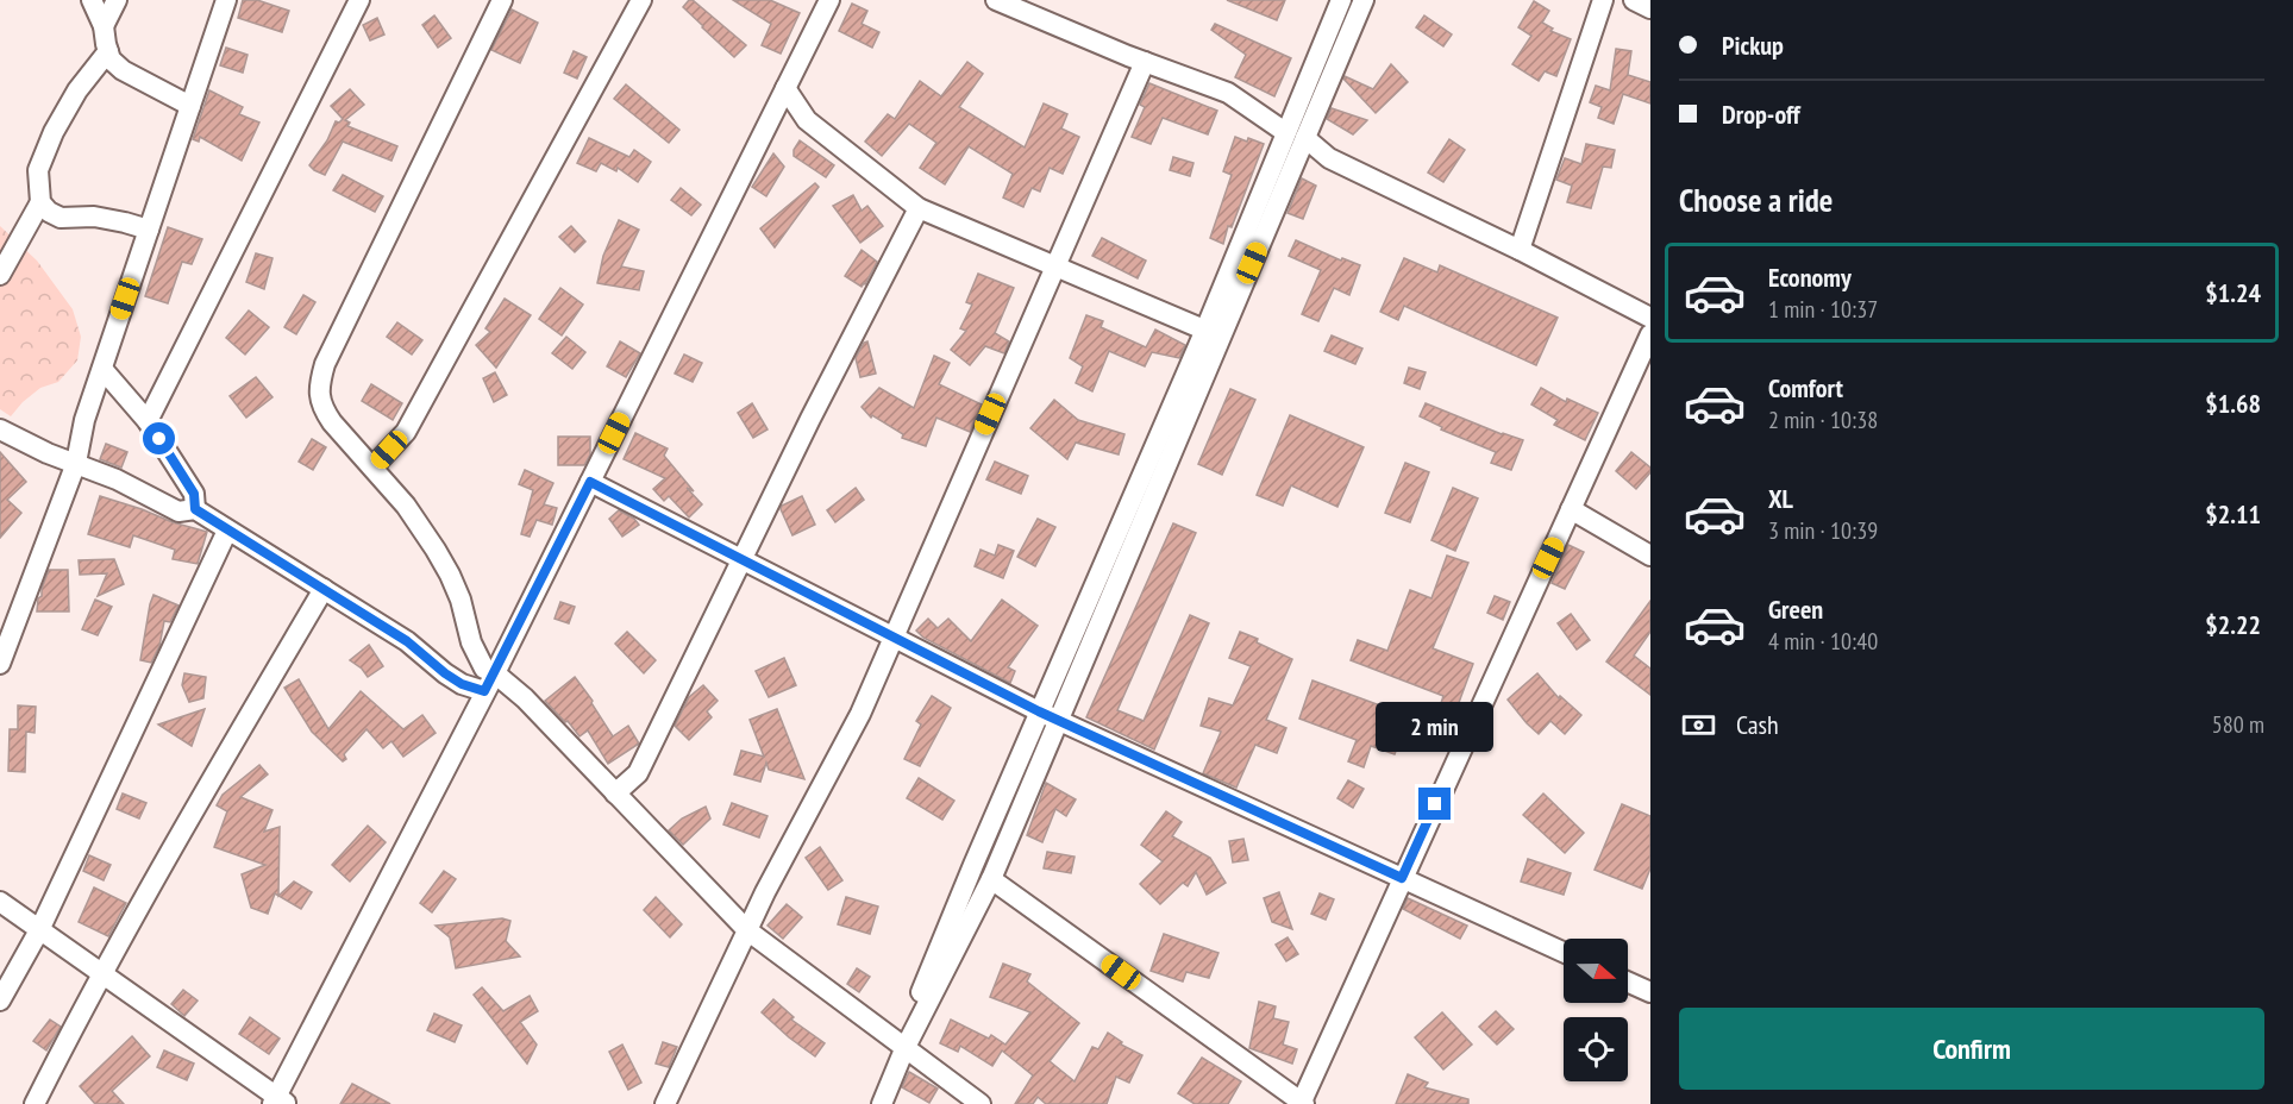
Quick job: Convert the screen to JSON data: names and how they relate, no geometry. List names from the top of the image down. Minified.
{"north":"right","page":{"banner":["Pickup","Drop-off"],"heading":"Choose a ride","list":[{"name":"Economy","note":"1 min · 10:37","value":"$1.24"},{"name":"Comfort","note":"2 min · 10:38","value":"$1.68"},{"name":"XL","note":"3 min · 10:39","value":"$2.11"},{"name":"Green","note":"4 min · 10:40","value":"$2.22"}],"pay":["Cash","580 m"],"bubble":"2 min","buttons":"Confirm"}}
